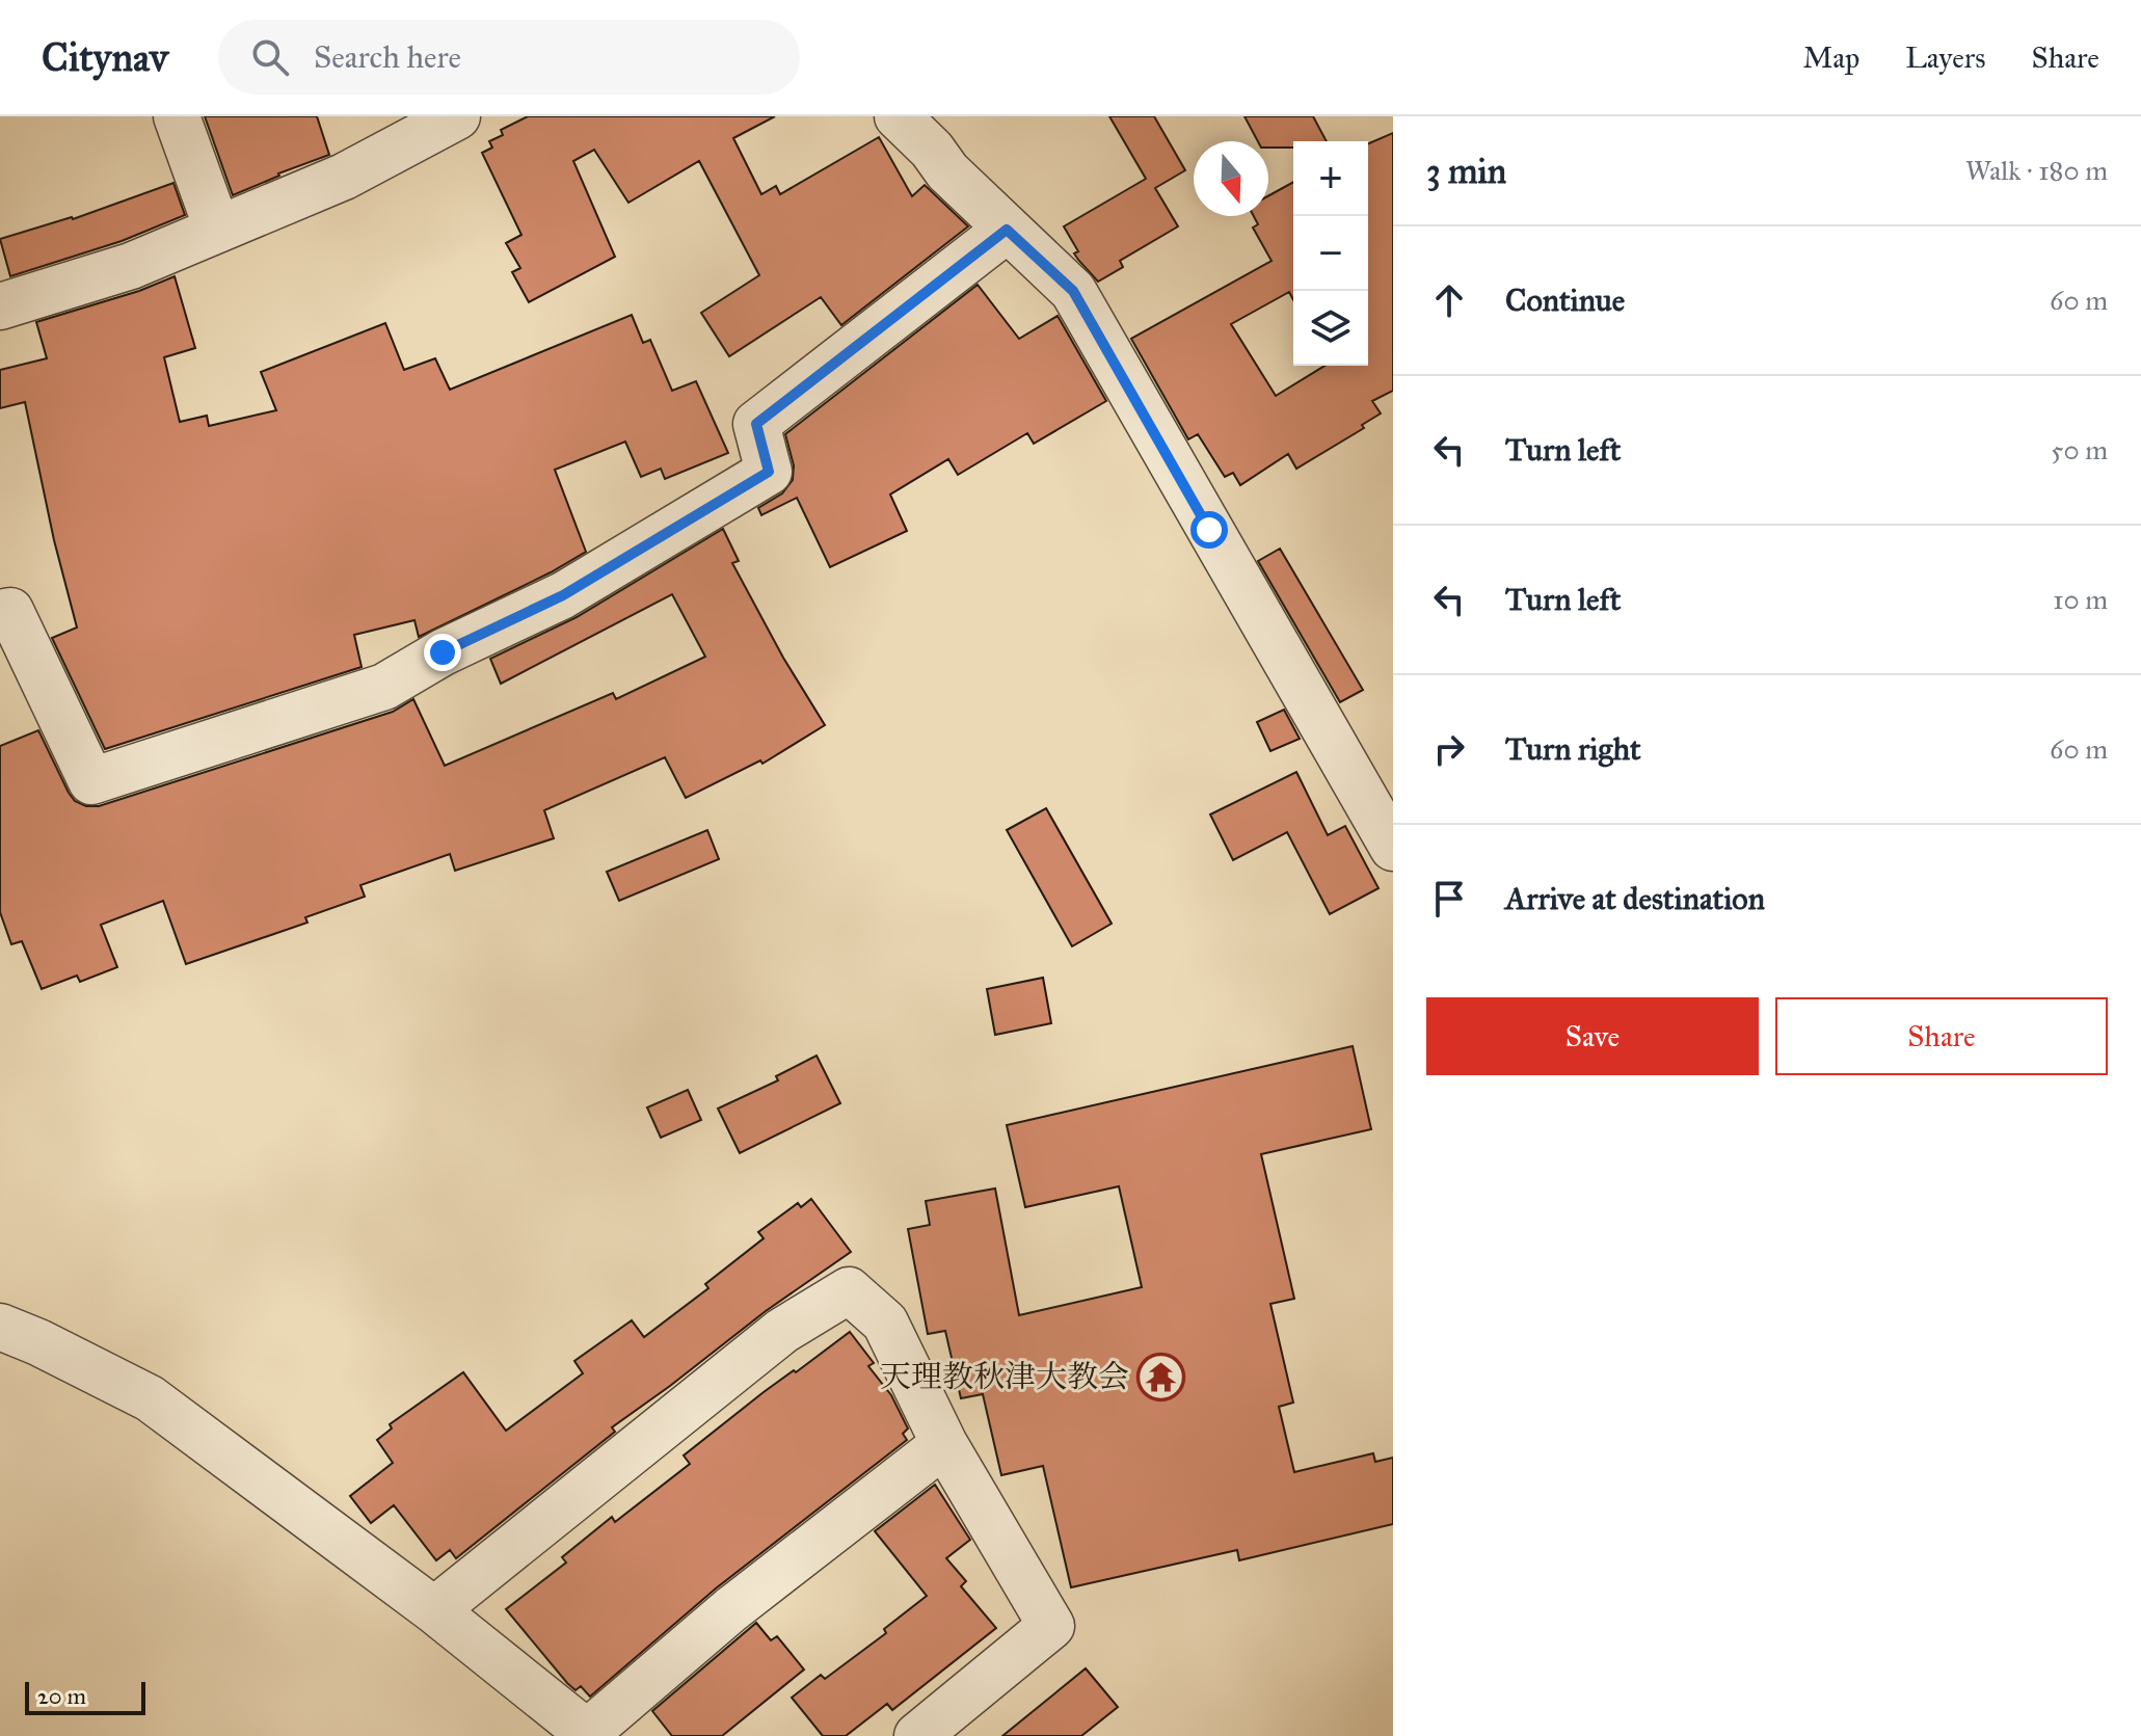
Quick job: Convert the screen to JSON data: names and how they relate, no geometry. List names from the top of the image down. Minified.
{"places":{"temple":["天理教秋津大教会"]},"scale_bar":"20 m","north":"bottom","page":{"header":"Citynav","search":"Search here","nav":["Map","Layers","Share"],"heading":["3 min","Walk · 180 m"],"map_buttons":["+","−"],"list":[["Continue","60 m"],["Turn left","50 m"],["Turn left","10 m"],["Turn right","60 m"],"Arrive at destination"],"buttons":["Save","Share"],"scale":"20 m"}}
